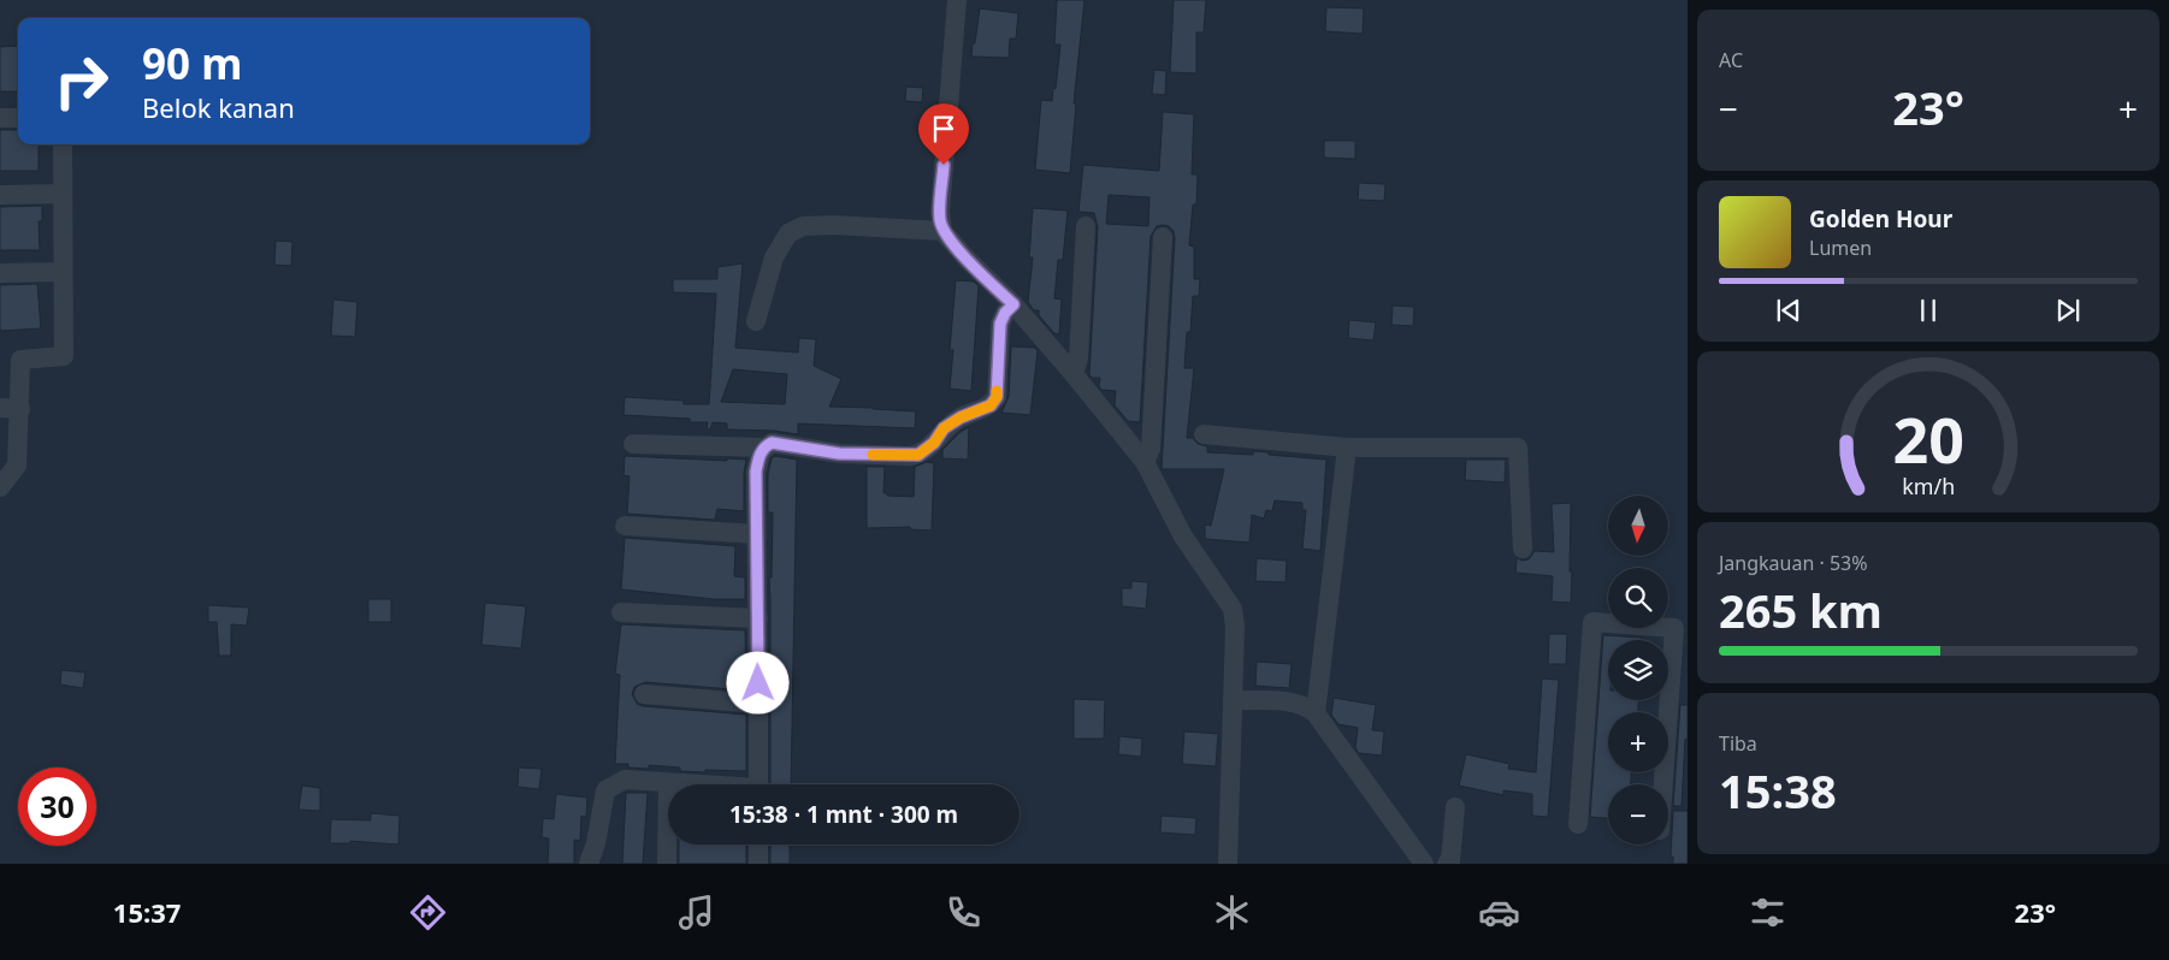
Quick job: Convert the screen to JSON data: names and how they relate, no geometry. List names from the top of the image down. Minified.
{"north":"bottom","page":{"tile":["AC",["Jangkauan · 53%","265 km"],["Tiba","15:38"]],"turn":["90 m","Belok kanan"],"heat":["−","23°","+"],"song":["Golden Hour","Lumen"],"map_buttons":["+","−"],"limit":"30","trip":"15:38 · 1 mnt · 300 m","tabs":["15:37","23°"],"gauge":["20","km/h"]}}
